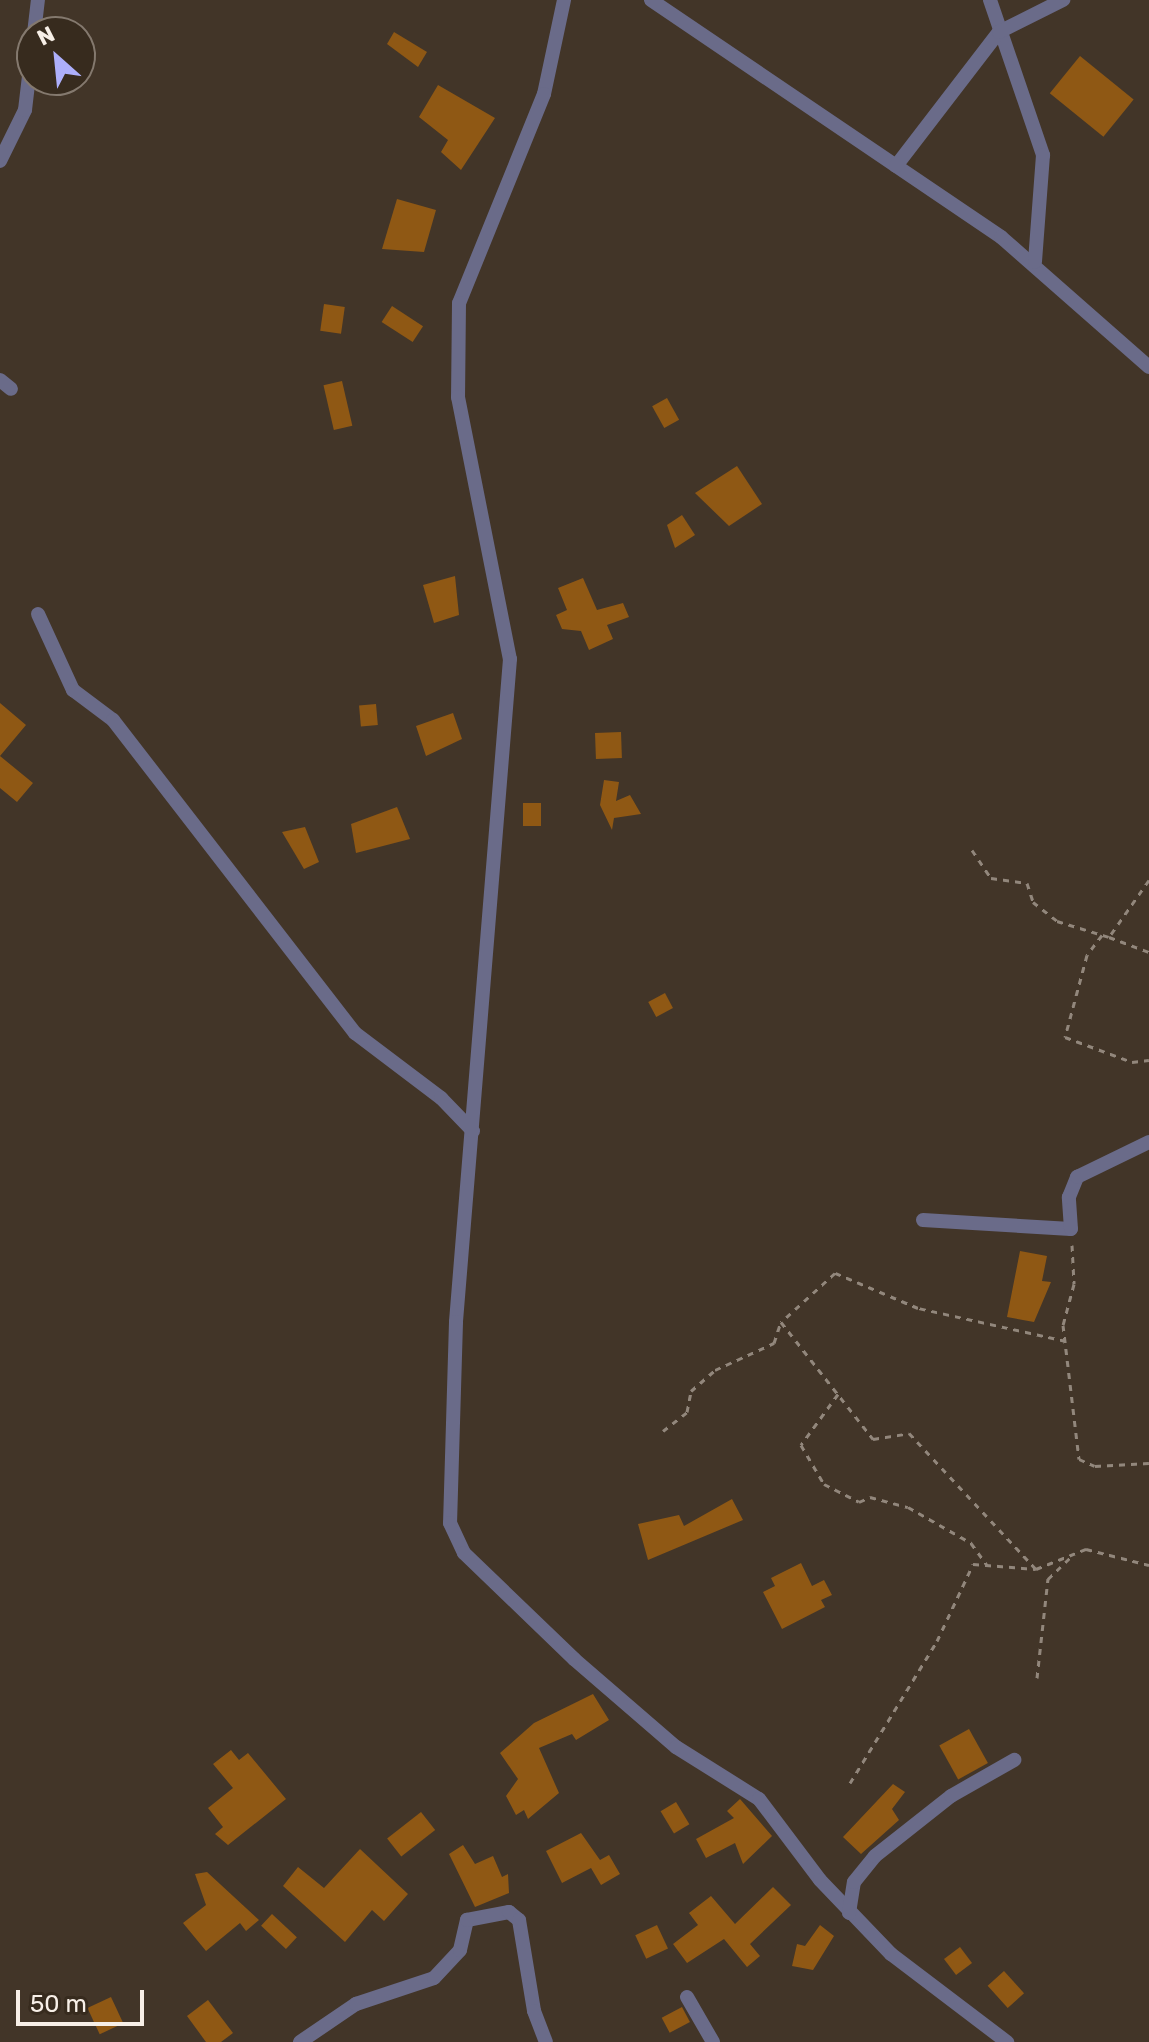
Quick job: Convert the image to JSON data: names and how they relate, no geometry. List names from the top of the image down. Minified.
{"scale_bar":"50 m","north":"top left"}
